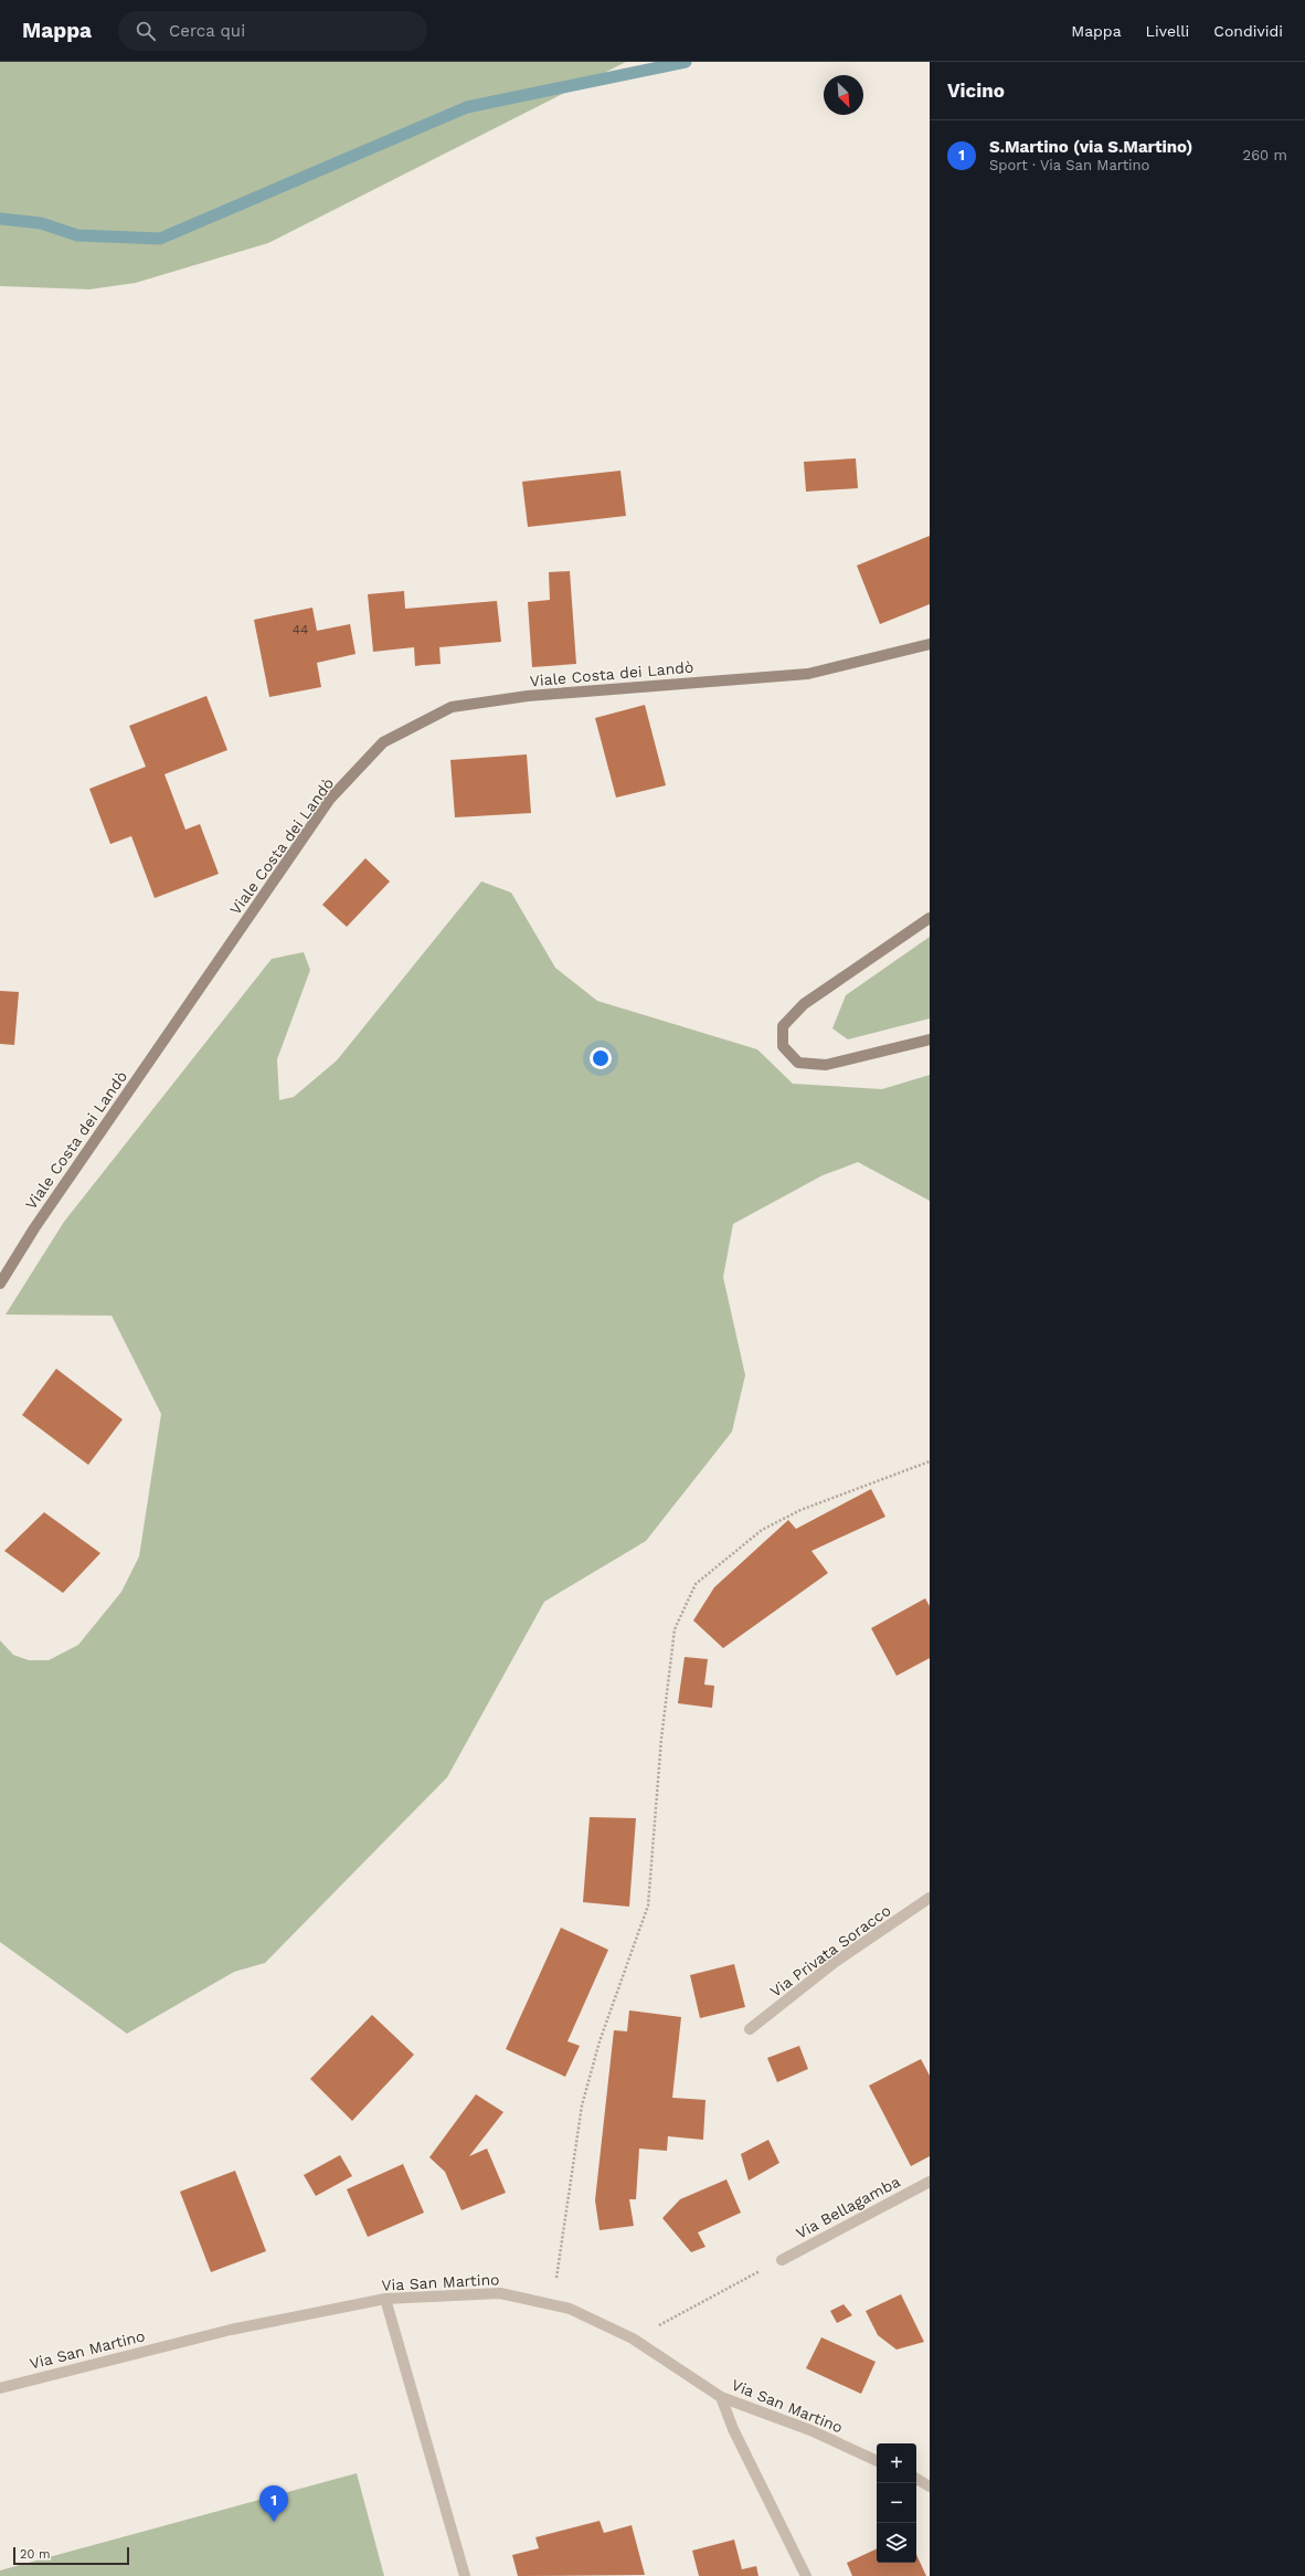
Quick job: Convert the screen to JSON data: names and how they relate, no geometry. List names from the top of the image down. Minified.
{"streets":{"street":["Viale Costa dei Landò","Via Privata Soracco","Via Bellagamba","Via San Martino"]},"house_numbers":["44"],"scale_bar":"20 m","north":"bottom right","page":{"header":"Mappa","search":"Cerca qui","nav":["Mappa","Livelli","Condividi"],"heading":"Vicino","list":[{"mark":"1","name":"S.Martino (via S.Martino)","note":"Sport · Via San Martino","value":"260 m"}],"map_buttons":["+","−"],"pins":"1","scale":"20 m"}}
